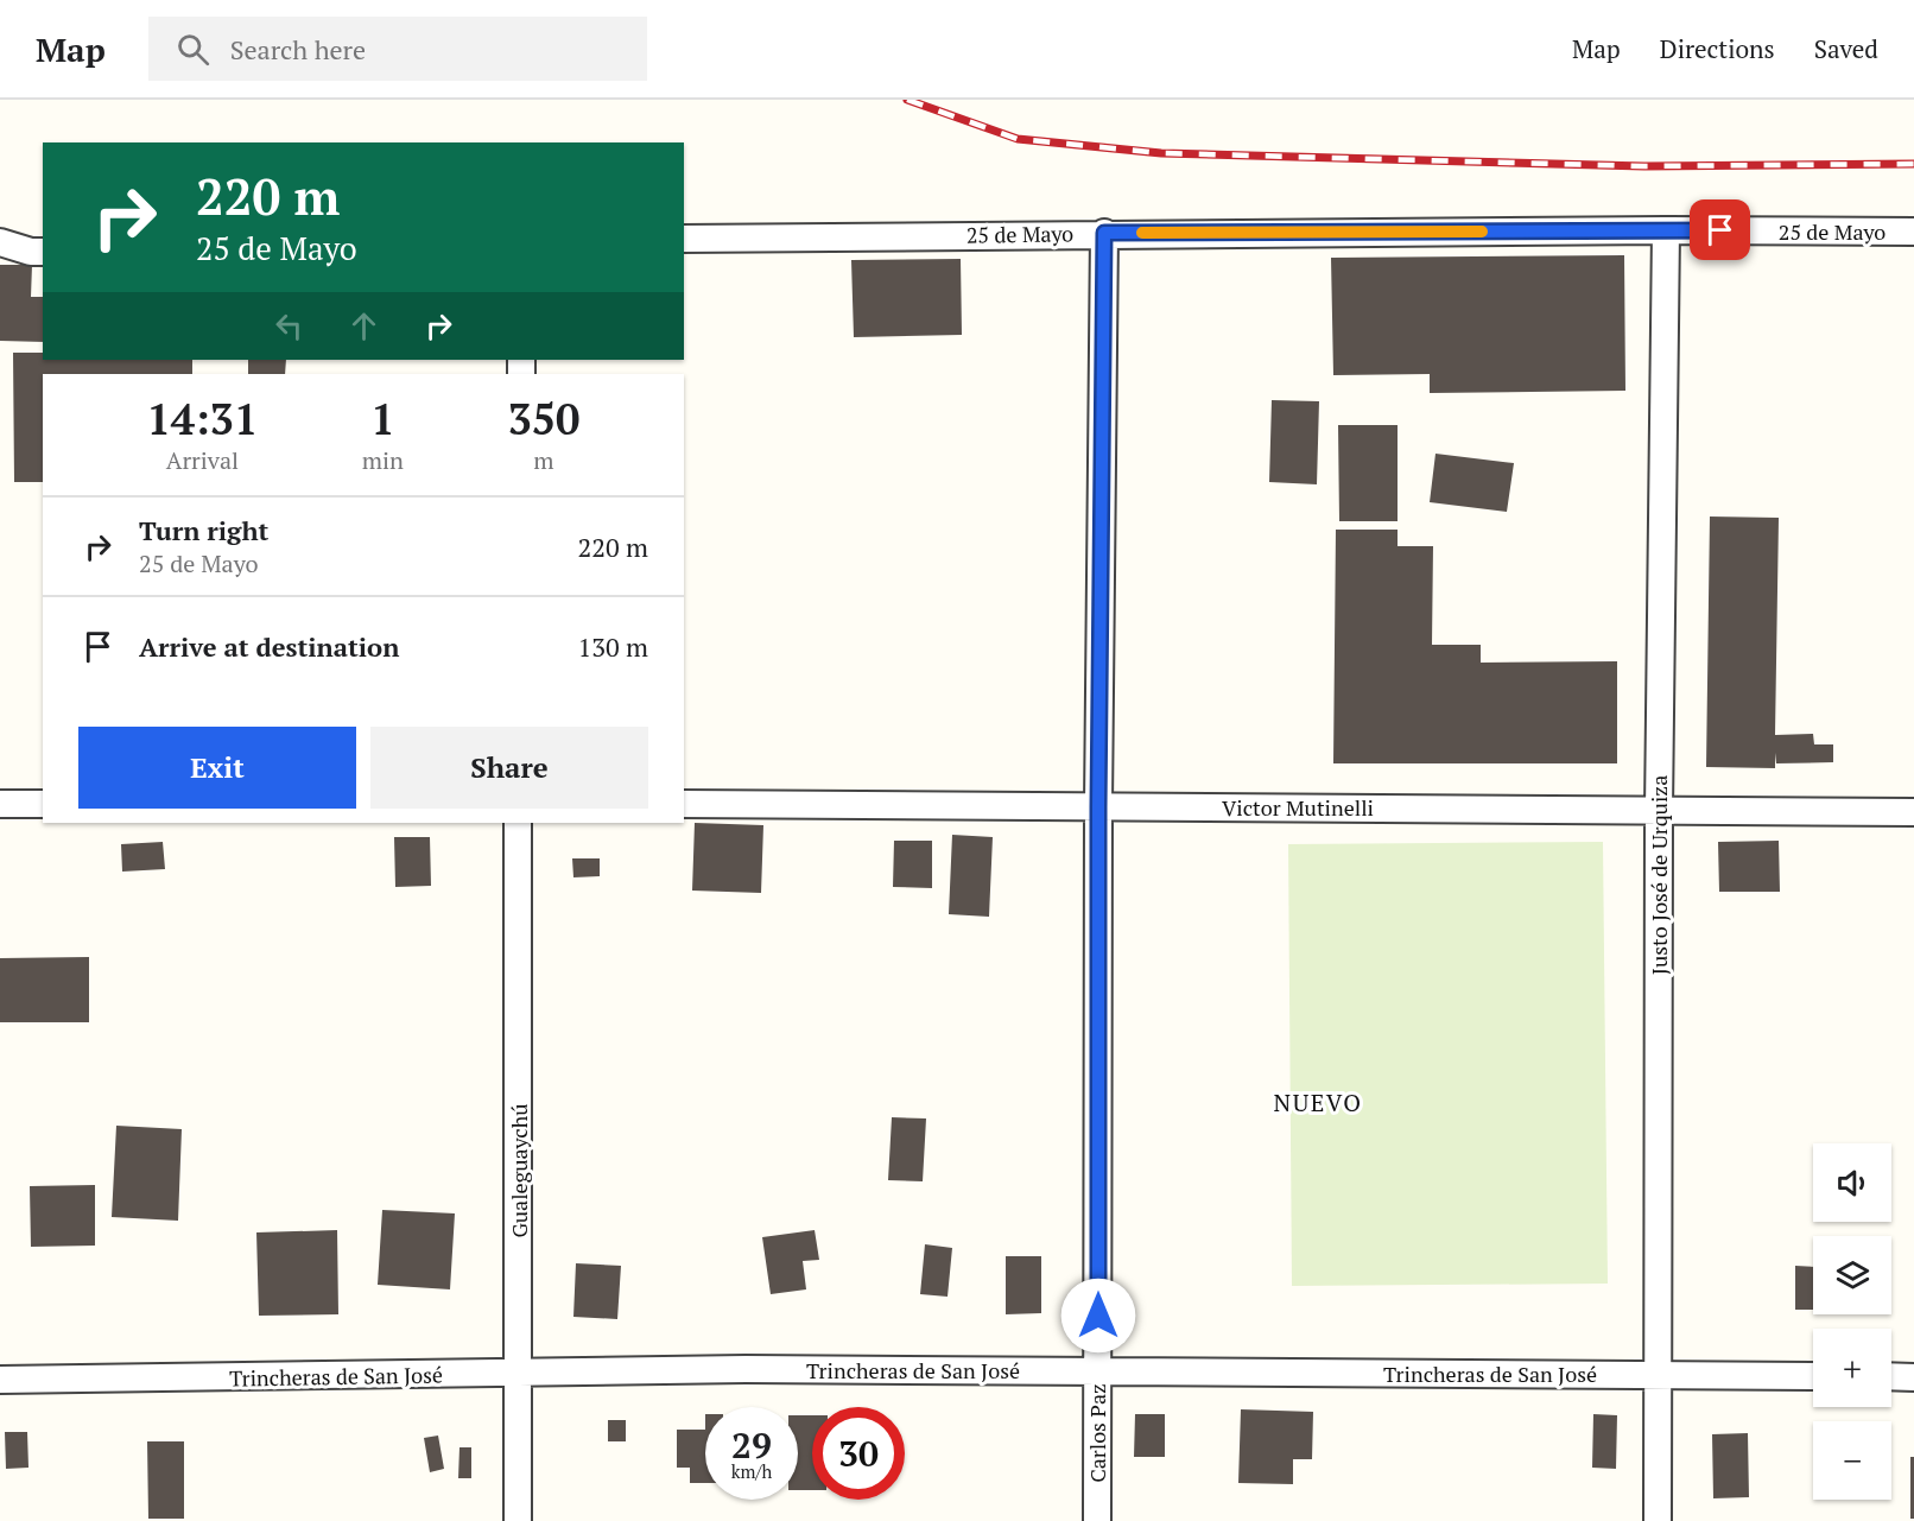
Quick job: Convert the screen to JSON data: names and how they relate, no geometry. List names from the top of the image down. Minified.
{"streets":{"street":["25 de Mayo","Victor Mutinelli","Justo José de Urquiza","Gualeguaychú","Trincheras de San José","Carlos Paz"]},"crossings":[["25 de Mayo","Justo José de Urquiza"],["25 de Mayo","Carlos Paz"],["Victor Mutinelli","Justo José de Urquiza"],["Victor Mutinelli","Carlos Paz"],["Justo José de Urquiza","Trincheras de San José"],["Gualeguaychú","Trincheras de San José"],["Trincheras de San José","Carlos Paz"]],"districts":["NUEVO"],"page":{"header":"Map","search":"Search here","nav":["Map","Directions","Saved"],"turn":["220 m","25 de Mayo"],"eta":["14:31","Arrival","1","min","350","m"],"list":[{"name":"Turn right","note":"25 de Mayo","value":"220 m"},{"name":"Arrive at destination","value":"130 m"}],"buttons":["Exit","Share"],"map_buttons":["+","−"],"speed":"29 km/h","limit":"30"}}
